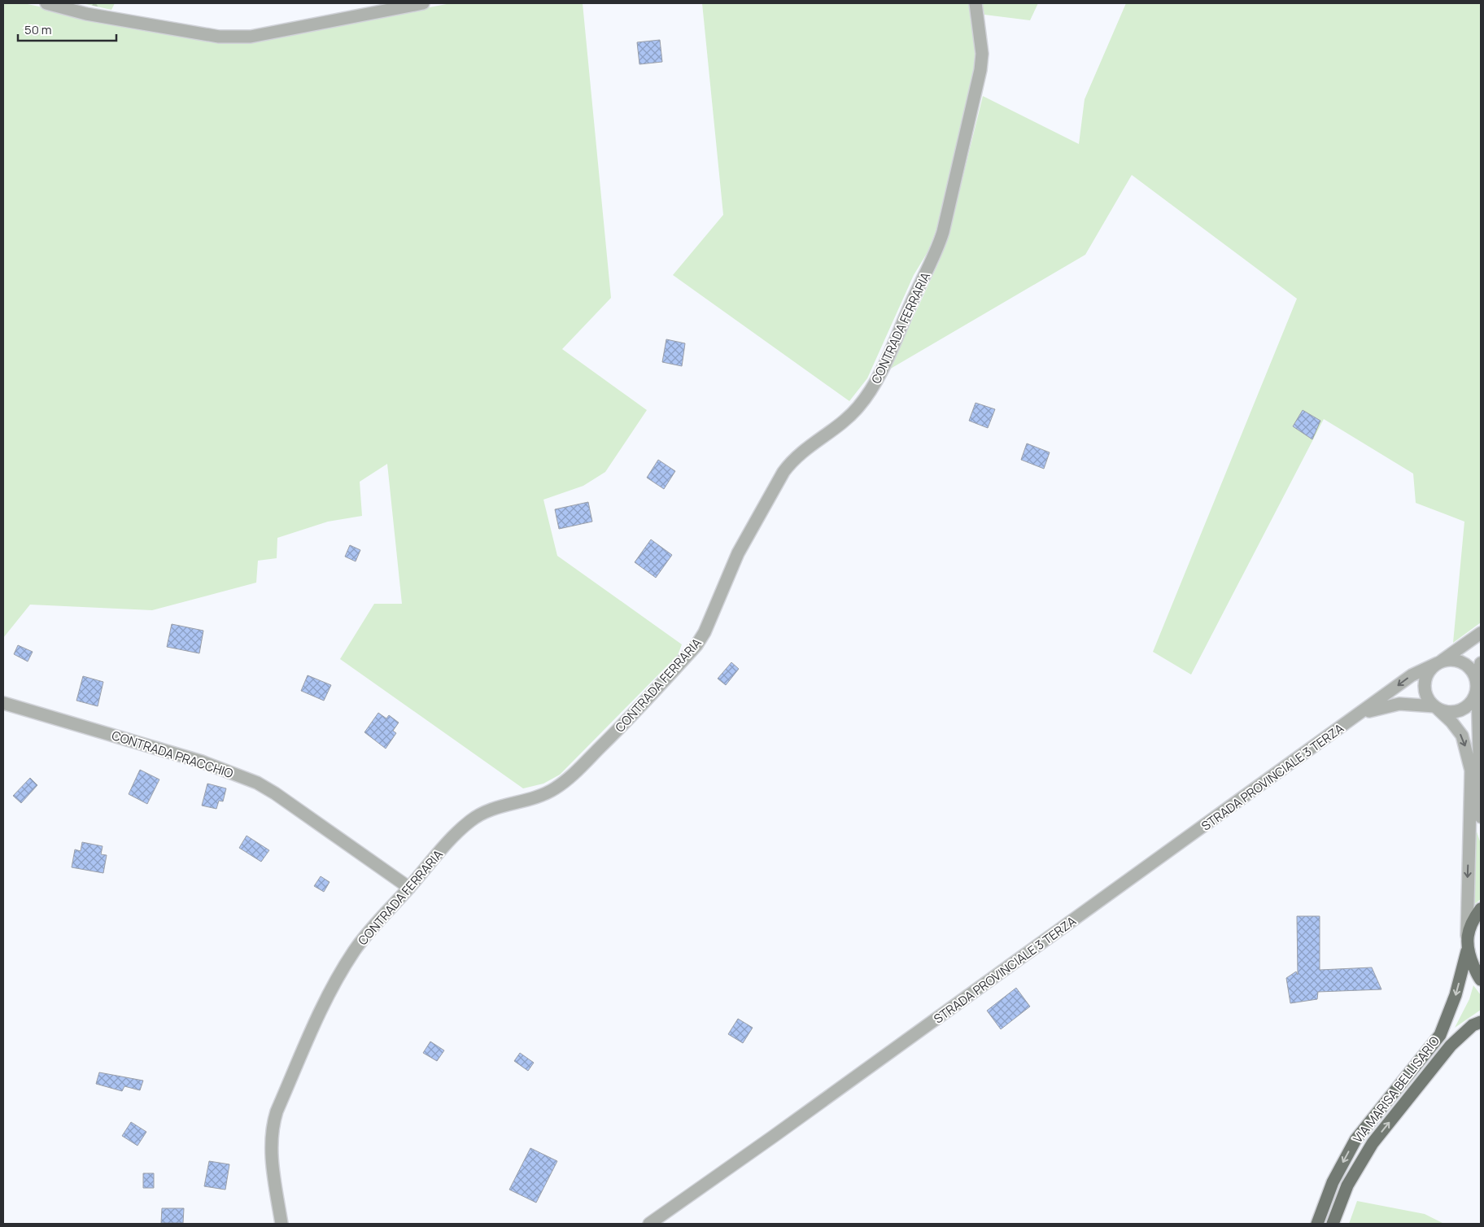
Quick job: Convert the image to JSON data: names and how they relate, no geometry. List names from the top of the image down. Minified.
{"streets":{"main road":["VIA MARISA BELLISARIO"],"street":["CONTRADA FERRARIA","CONTRADA PRACCHIO","STRADA PROVINCIALE 3 TERZA"]},"crossings":[["CONTRADA FERRARIA","CONTRADA PRACCHIO"]],"scale_bar":"50 m"}
